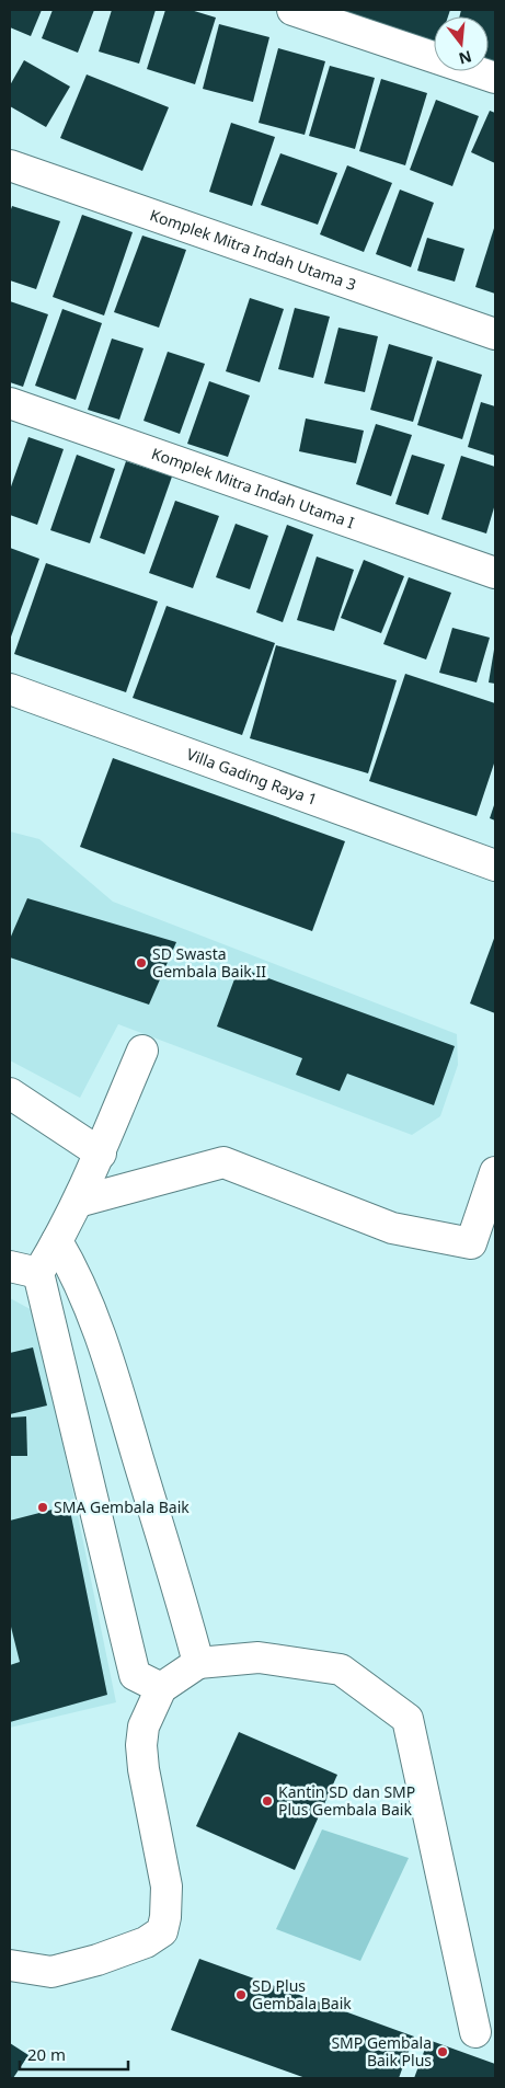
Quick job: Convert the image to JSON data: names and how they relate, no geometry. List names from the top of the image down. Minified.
{"streets":{"street":["Komplek Mitra Indah Utama 3","Komplek Mitra Indah Utama I","Villa Gading Raya 1"]},"places":["SD Swasta Gembala Baik II","SMA Gembala Baik","Kantin SD dan SMP Plus Gembala Baik","SD Plus Gembala Baik","SMP Gembala Baik Plus"],"scale_bar":"20 m","north":"bottom"}
